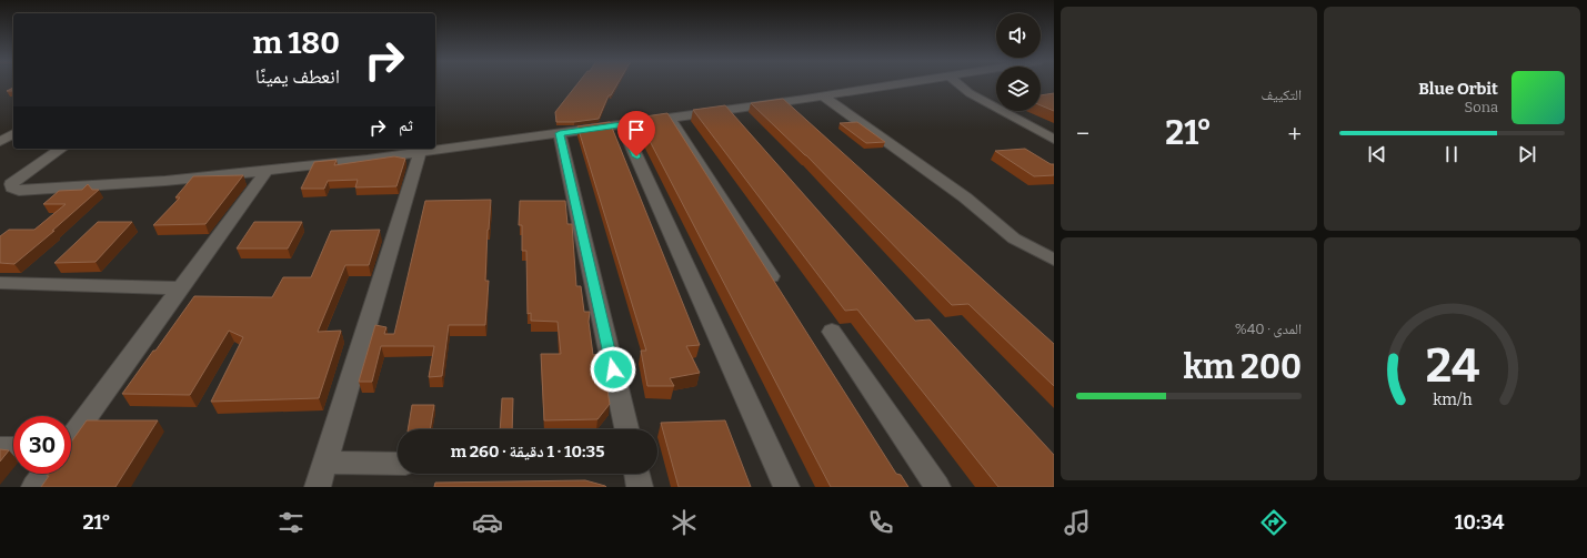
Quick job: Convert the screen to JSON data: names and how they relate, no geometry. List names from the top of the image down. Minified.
{"page":{"tile":["التكييف",["المدى · 40%","200 km"]],"turn":["180 m","انعطف يمينًا"],"song":["Blue Orbit","Sona"],"then":"ثم","heat":["−","21°","+"],"limit":"30","trip":"10:35 · 1 دقيقة · 260 m","tabs":["10:34","21°"],"gauge":["24","km/h"]}}
